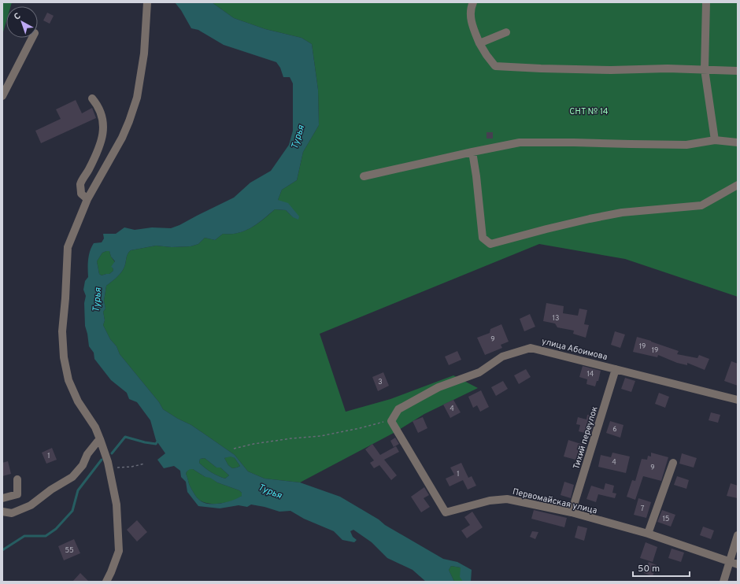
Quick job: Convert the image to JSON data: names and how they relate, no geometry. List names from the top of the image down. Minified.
{"streets":{"street":["улица Абоимова","Тихий переулок","Первомайская улица"]},"crossings":[["улица Абоимова","Тихий переулок"],["улица Абоимова","Первомайская улица"],["Тихий переулок","Первомайская улица"]],"water":["Турья"],"parks":["СНТ № 14"],"house_numbers":["13","9","19","19","14","3","4","6","1","4","9","1","7","15","55"],"scale_bar":"50 m","north":"top left"}
